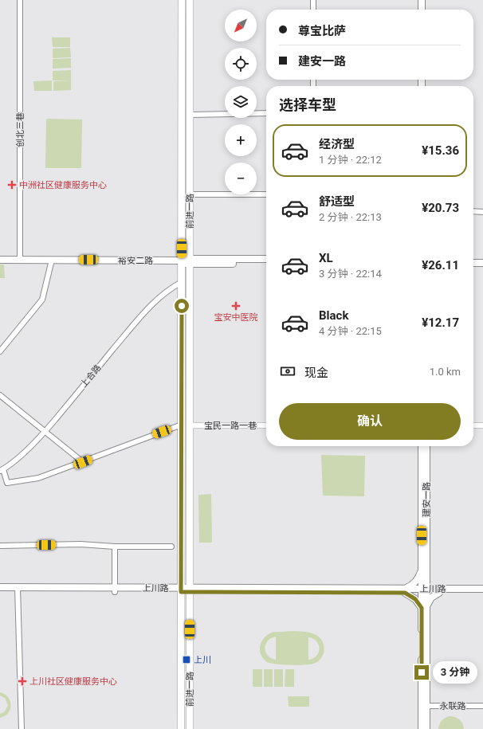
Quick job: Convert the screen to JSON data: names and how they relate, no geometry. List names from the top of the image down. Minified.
{"streets":{"main road":["前进一路","裕安二路","建安一路","上川路"],"street":["创北三巷","上合路","宝民一路一巷","永联路"]},"crossings":[["创北三巷","裕安二路"],["前进一路","裕安二路"],["前进一路","上合路"],["前进一路","宝民一路一巷"],["前进一路","上川路"],["建安一路","上川路"],["建安一路","永联路"]],"places":{"health":["中洲社区健康服务中心","宝安中医院","上川社区健康服务中心"],"transit":["上川"]},"north":"bottom left","page":{"map_buttons":["+","−"],"banner":["尊宝比萨","建安一路"],"heading":"选择车型","list":[{"name":"经济型","note":"1 分钟 · 22:12","value":"¥15.36"},{"name":"舒适型","note":"2 分钟 · 22:13","value":"¥20.73"},{"name":"XL","note":"3 分钟 · 22:14","value":"¥26.11"},{"name":"Black","note":"4 分钟 · 22:15","value":"¥12.17"}],"pay":["现金","1.0 km"],"buttons":"确认","bubble":"3 分钟"}}
